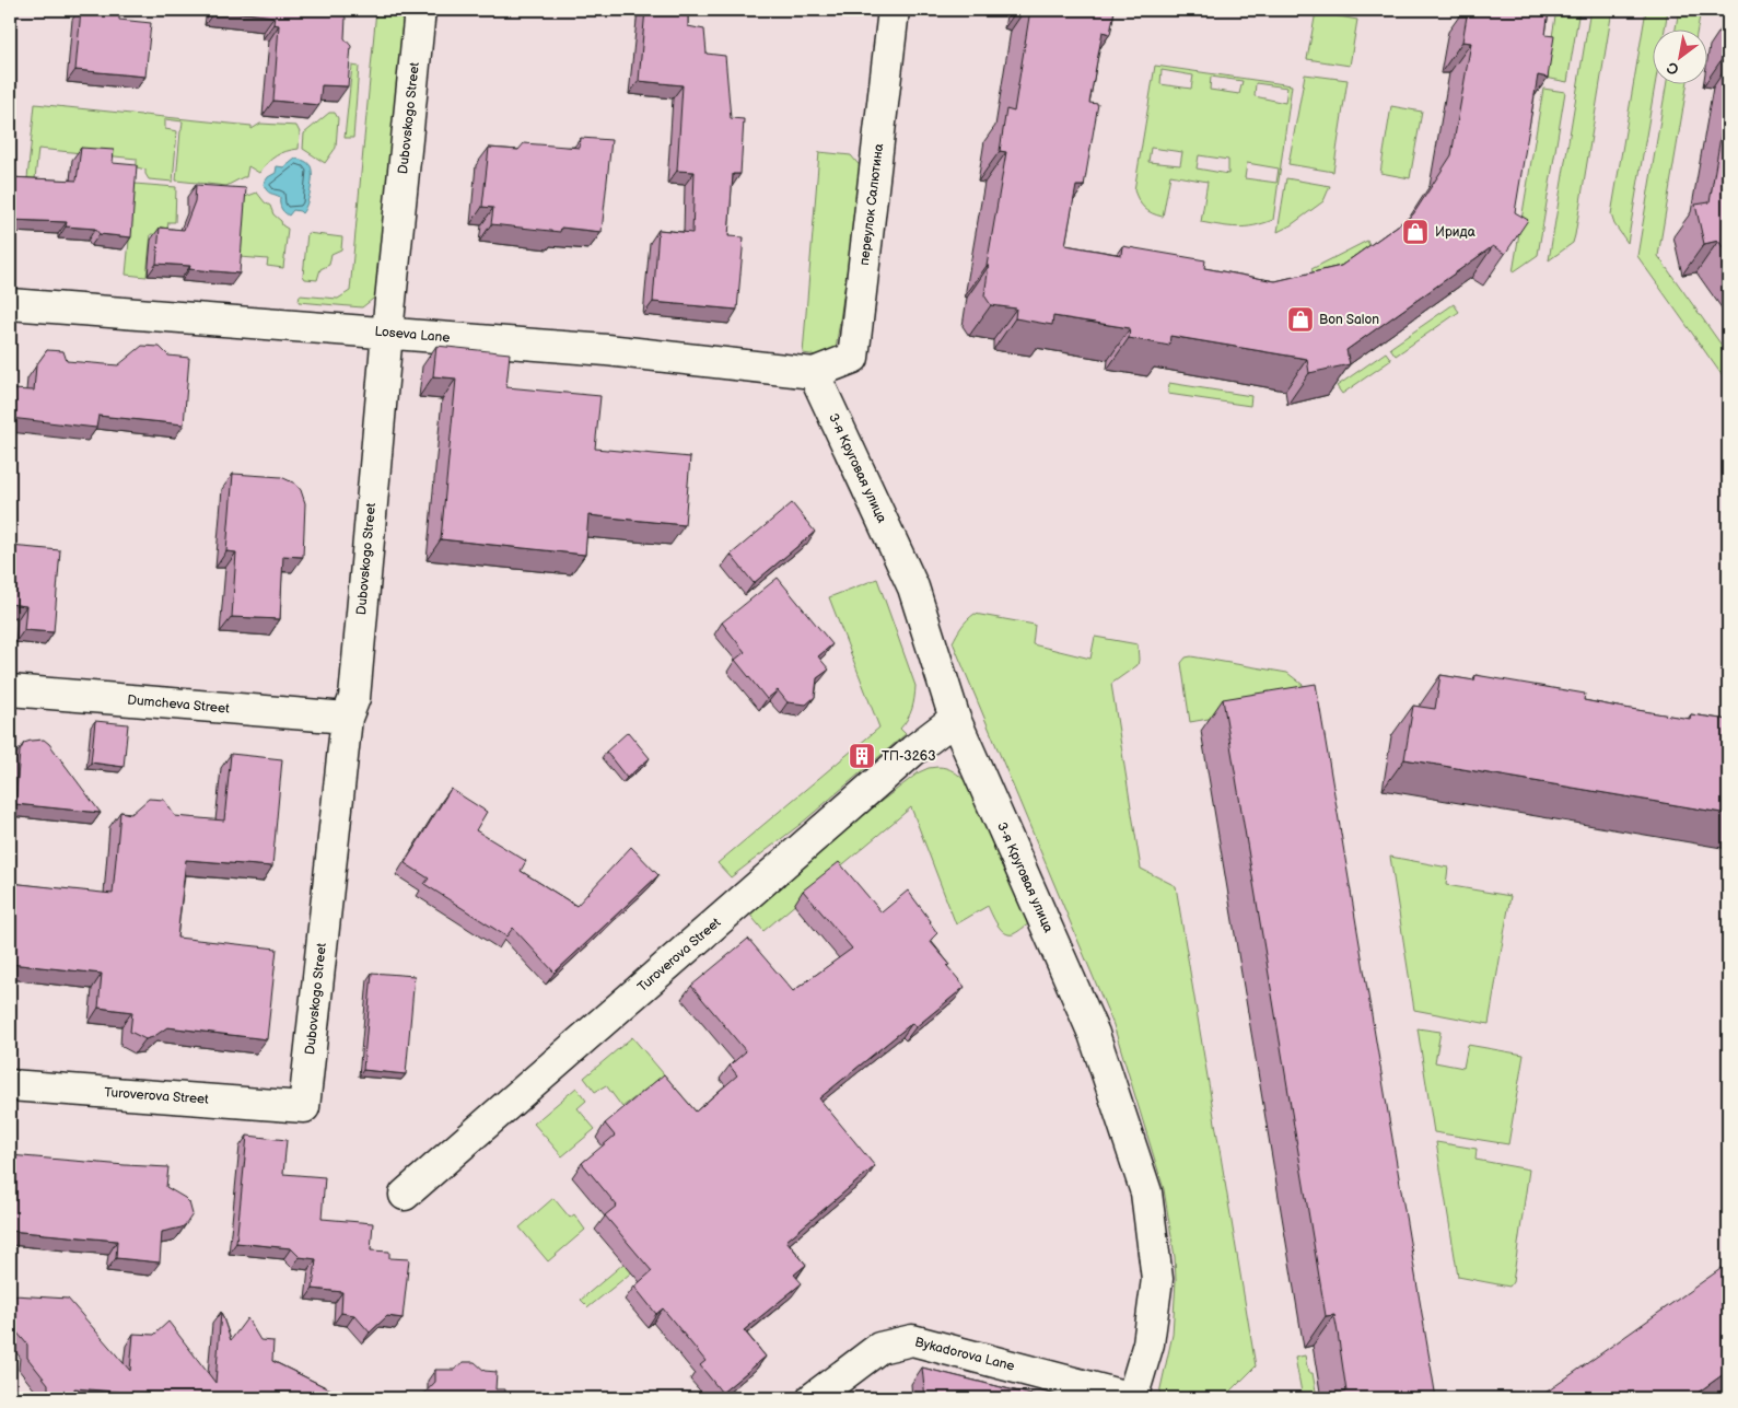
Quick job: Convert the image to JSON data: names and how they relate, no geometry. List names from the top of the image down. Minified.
{"streets":{"street":["Dubovskogo Street","переулок Салютина","Loseva Lane","3-я Круговая улица","Dumcheva Street","Turoverova Street","Bykadorova Lane"]},"crossings":[["Dubovskogo Street","Loseva Lane"],["Dubovskogo Street","Dumcheva Street"],["Dubovskogo Street","Turoverova Street"],["переулок Салютина","Loseva Lane"],["переулок Салютина","3-я Круговая улица"],["Loseva Lane","3-я Круговая улица"],["3-я Круговая улица","Turoverova Street"],["3-я Круговая улица","Bykadorova Lane"]],"places":{"shop":["Ирида","Bon Salon"],"building":["ТП-3263"]},"north":"bottom left"}
